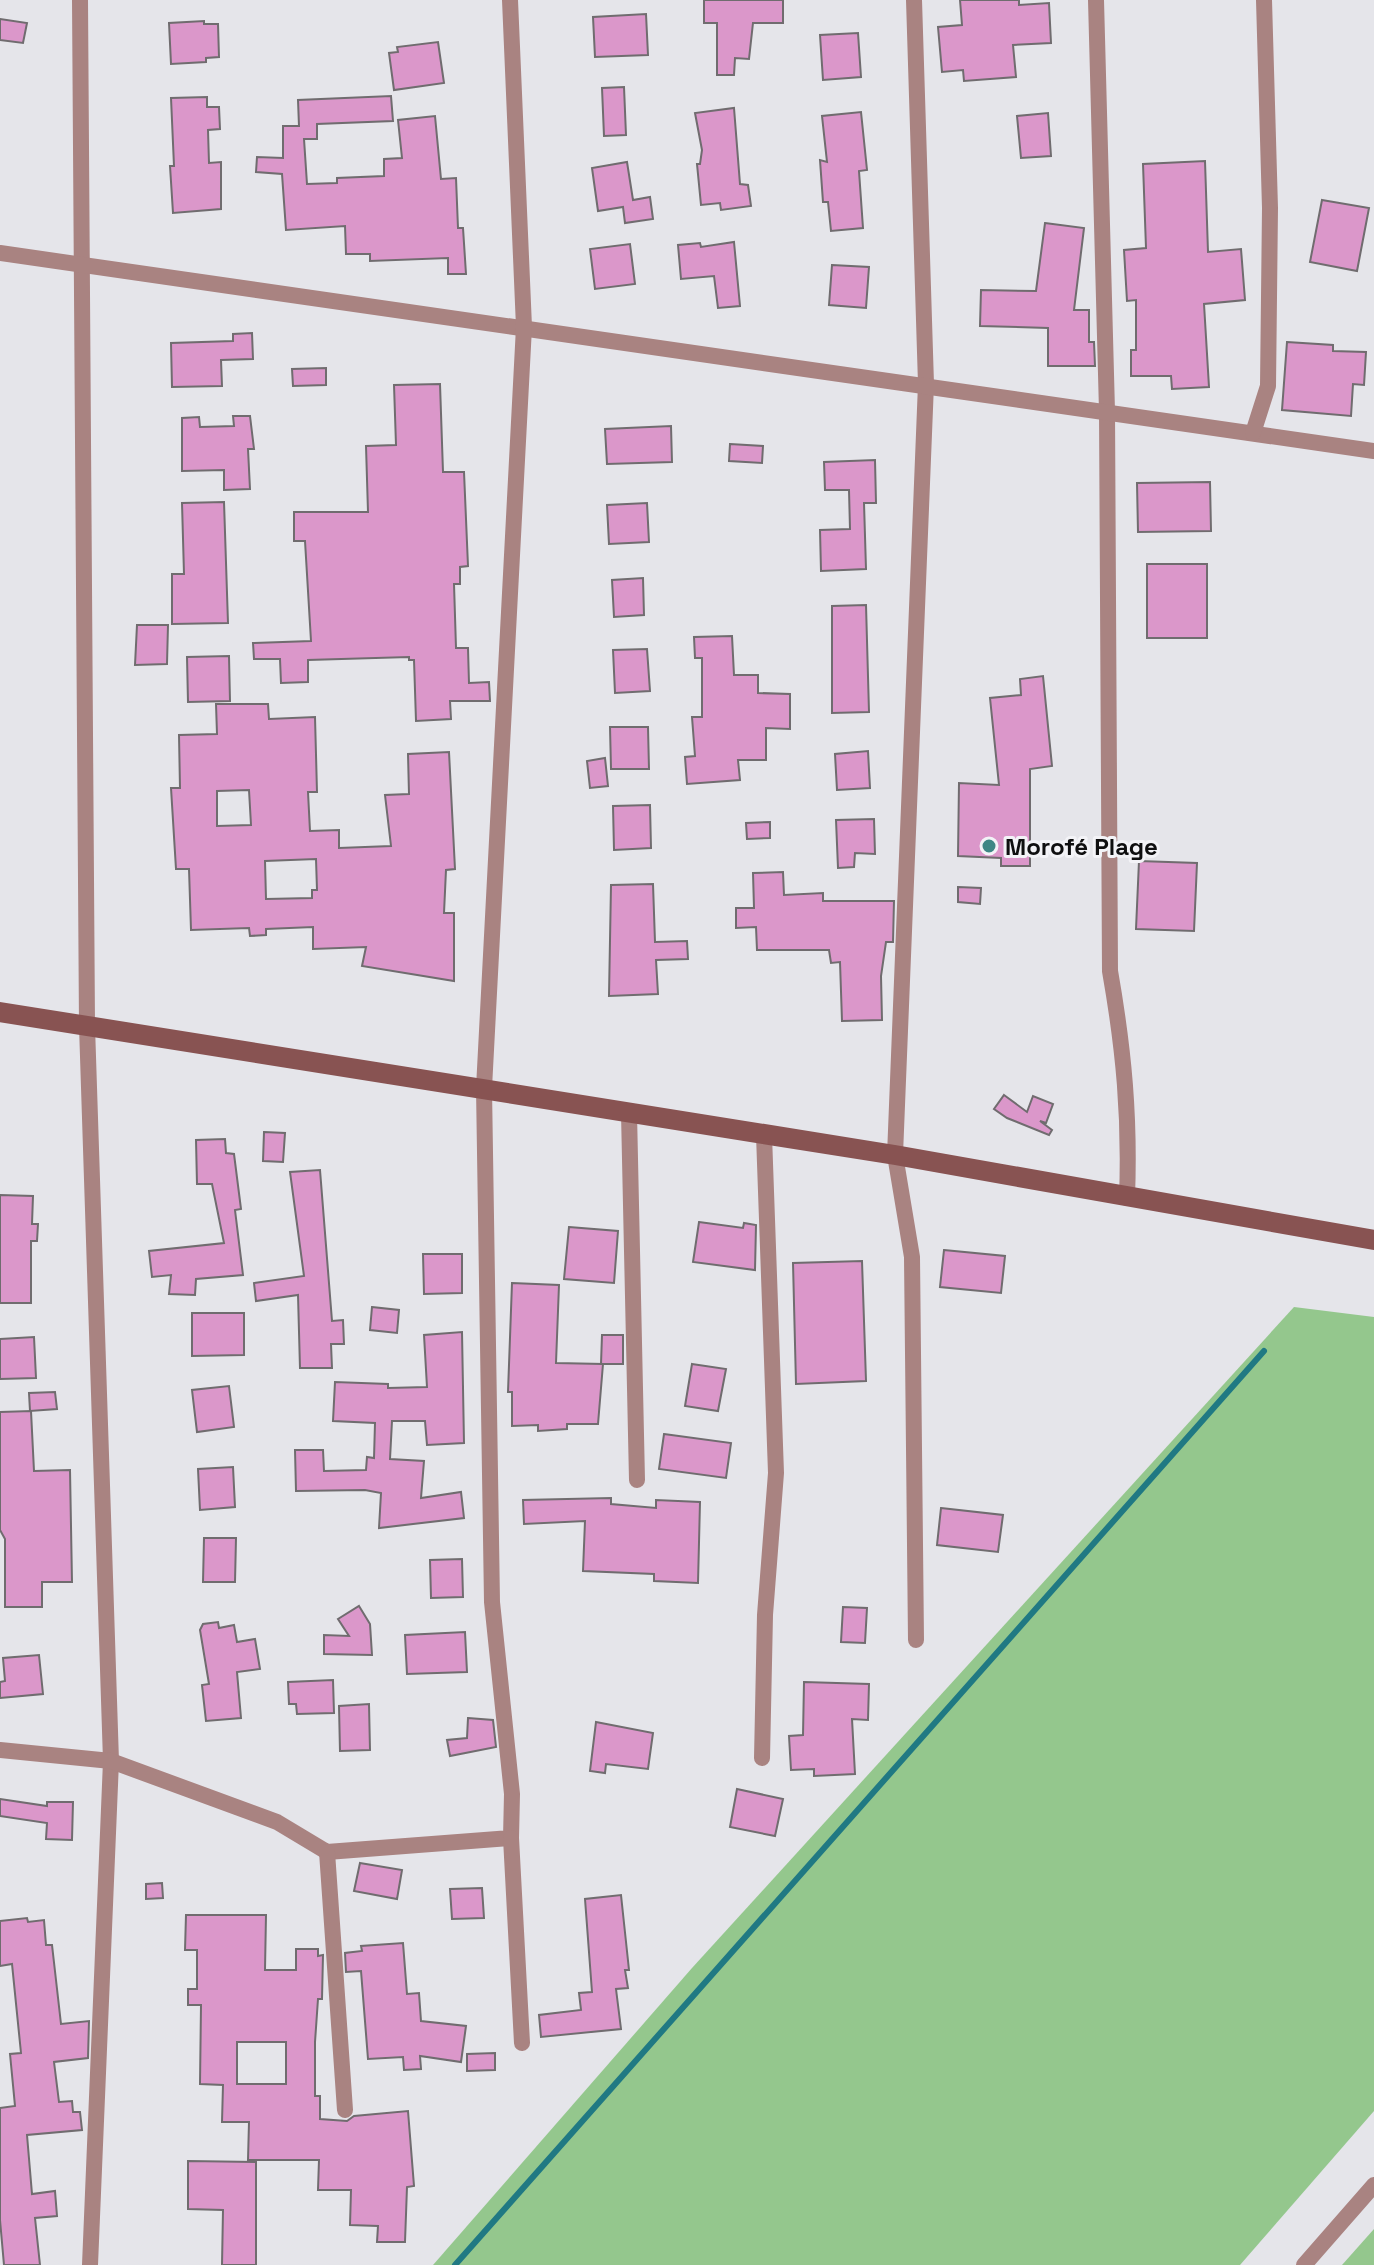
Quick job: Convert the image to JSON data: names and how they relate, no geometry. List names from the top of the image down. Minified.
{"places":["Morofé Plage"]}
